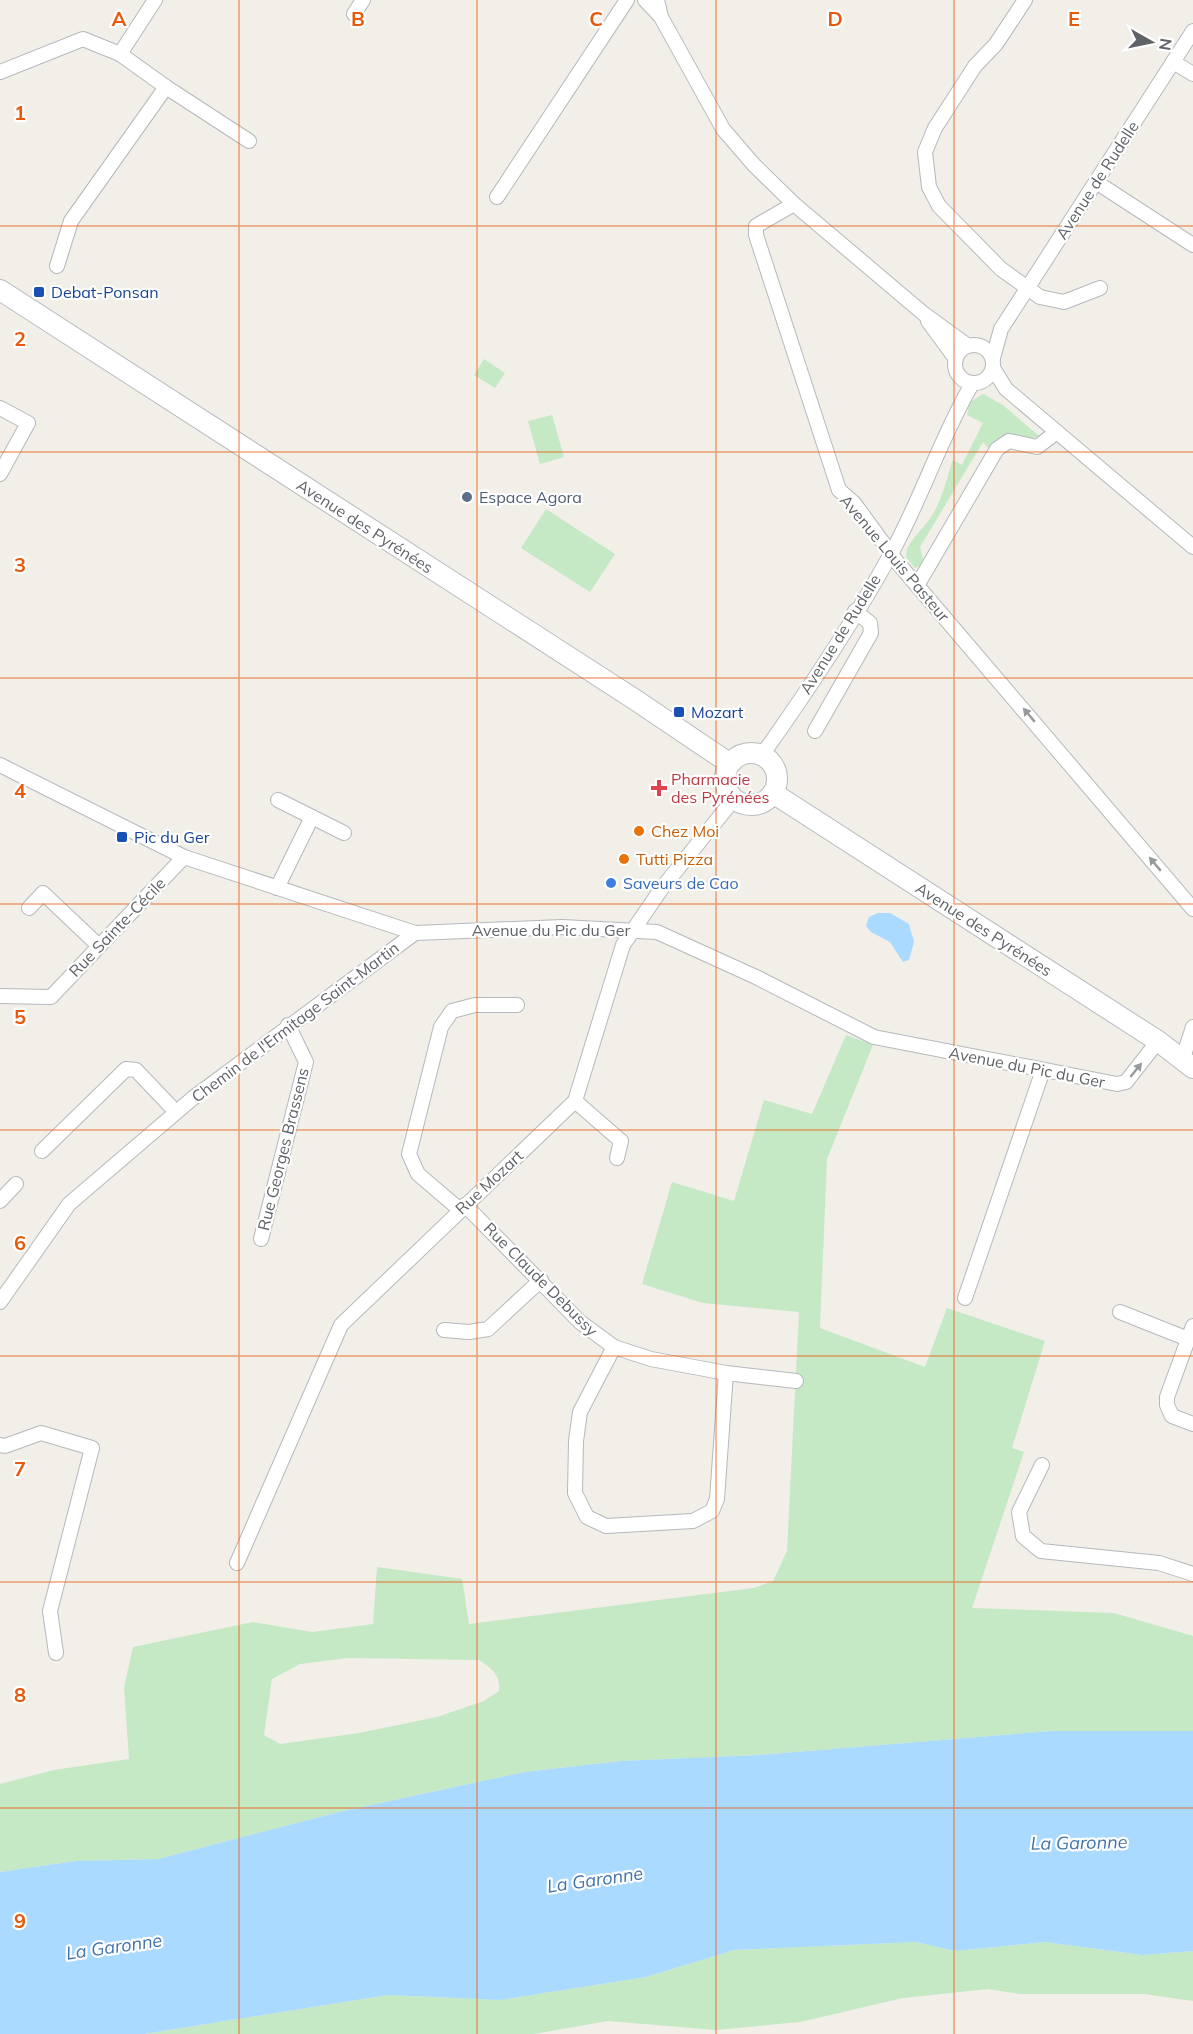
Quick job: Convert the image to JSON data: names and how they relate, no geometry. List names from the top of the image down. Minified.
{"streets":{"main road":["Avenue des Pyrénées"],"street":["Avenue de Rudelle","Avenue Louis Pasteur","Rue Sainte-Cécile","Avenue du Pic du Ger","Chemin de l'Ermitage Saint-Martin","Rue Georges Brassens","Rue Mozart","Rue Claude Debussy"]},"crossings":[["Avenue de Rudelle","Avenue des Pyrénées"],["Avenue de Rudelle","Avenue Louis Pasteur"],["Avenue de Rudelle","Rue Mozart"],["Avenue des Pyrénées","Avenue du Pic du Ger"],["Avenue des Pyrénées","Rue Mozart"],["Rue Sainte-Cécile","Avenue du Pic du Ger"],["Avenue du Pic du Ger","Chemin de l'Ermitage Saint-Martin"],["Avenue du Pic du Ger","Rue Mozart"],["Chemin de l'Ermitage Saint-Martin","Rue Georges Brassens"],["Rue Mozart","Rue Claude Debussy"]],"one_way":["Avenue Louis Pasteur"],"water":["La Garonne"],"places":{"transit":["Debat-Ponsan","Mozart","Pic du Ger"],"other":["Espace Agora","Chez Moi","Tutti Pizza","Saveurs de Cao"],"health":["Pharmacie des Pyrénées"]},"north":"right","grid":{"columns":["A","B","C","D","E"],"rows":["1","2","3","4","5","6","7","8","9"]}}
